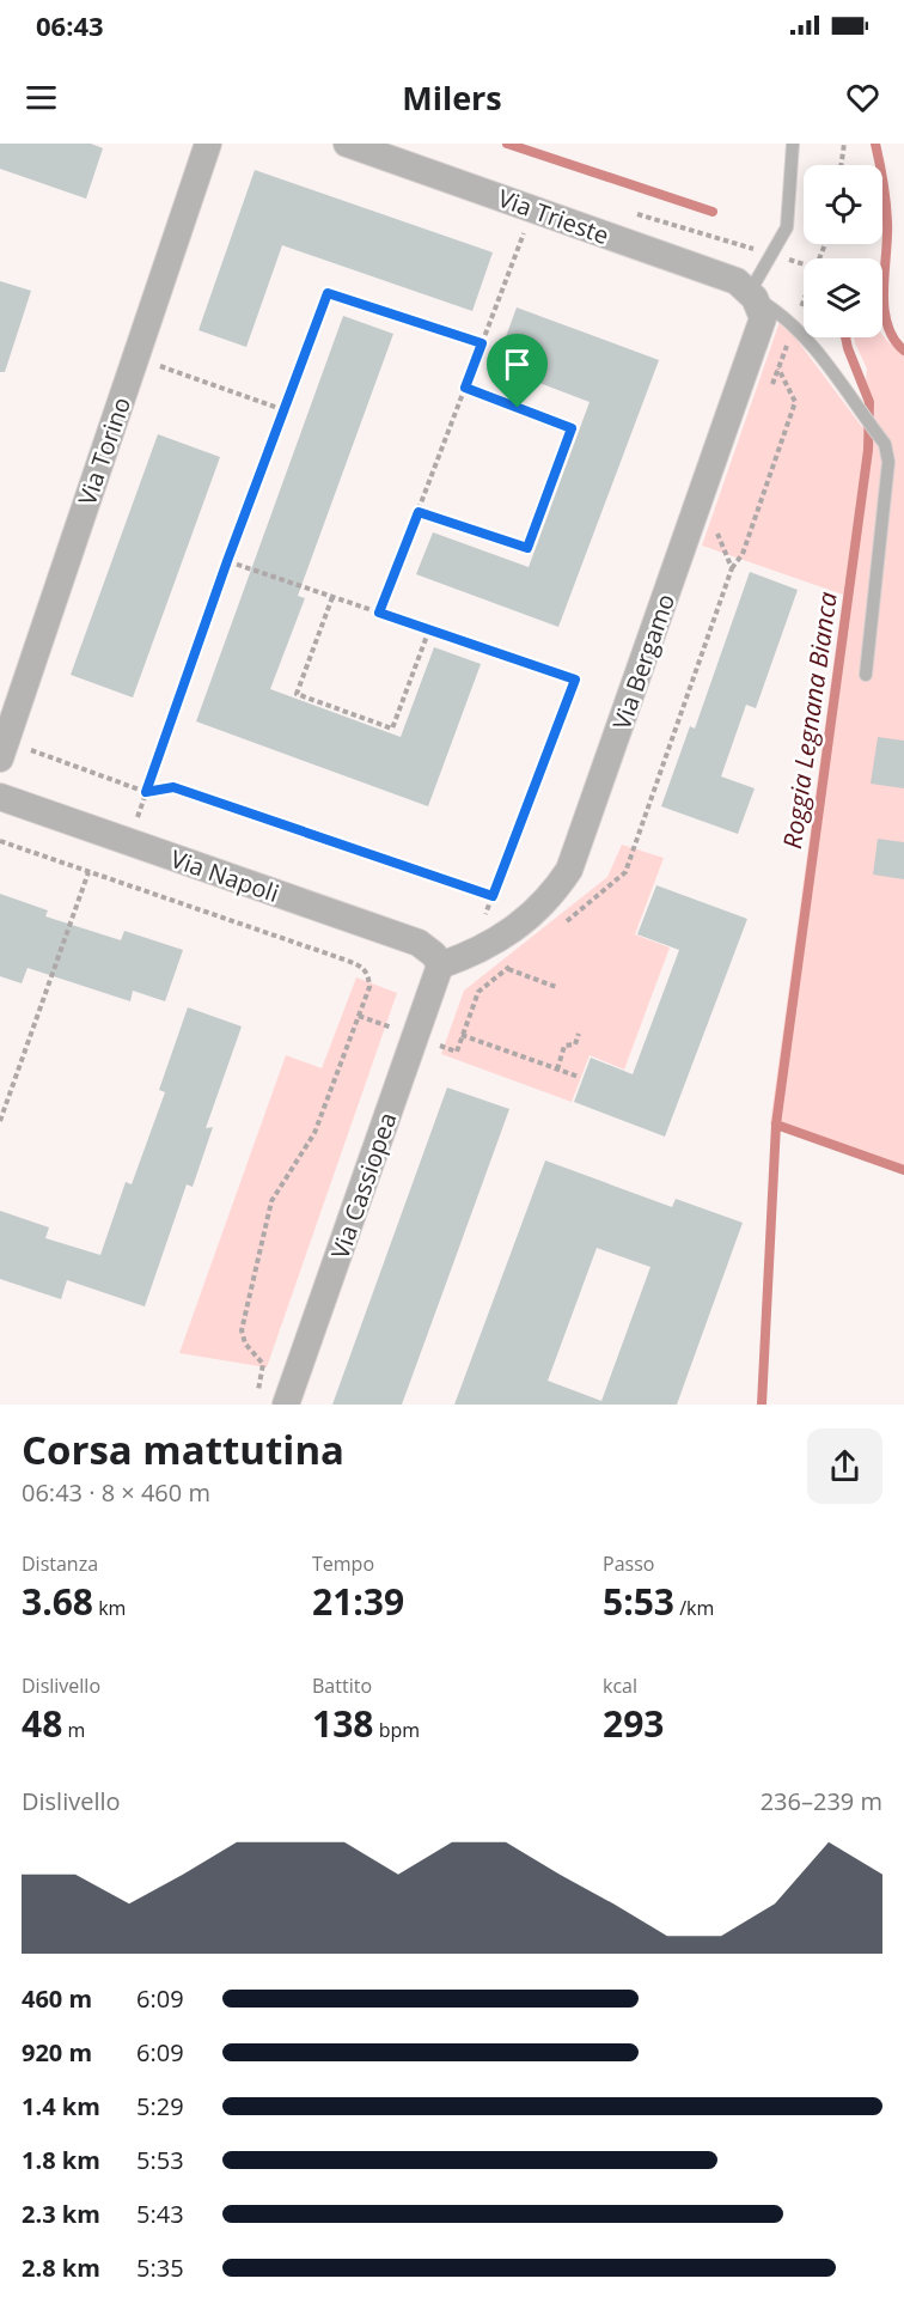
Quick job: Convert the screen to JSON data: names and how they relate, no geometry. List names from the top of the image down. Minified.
{"streets":{"street":["Via Trieste","Via Torino","Via Bergamo","Via Napoli","Via Cassiopea"]},"crossings":[["Via Trieste","Via Bergamo"],["Via Bergamo","Via Napoli"],["Via Bergamo","Via Cassiopea"],["Via Napoli","Via Cassiopea"]],"water":["Roggia Legnana Bianca"],"page":{"status":"06:43","header":"Milers","heading":["Corsa mattutina","06:43 · 8 × 460 m"],"stats":[["Distanza","3.68 km"],["Tempo","21:39"],["Passo","5:53 /km"],["Dislivello","48 m"],["Battito","138 bpm"],["kcal","293"]],"chart":["Dislivello","236–239 m"],"list":[{"name":"460 m","note":"6:09"},{"name":"920 m","note":"6:09"},{"name":"1.4 km","note":"5:29"},{"name":"1.8 km","note":"5:53"},{"name":"2.3 km","note":"5:43"},{"name":"2.8 km","note":"5:35"}]}}
